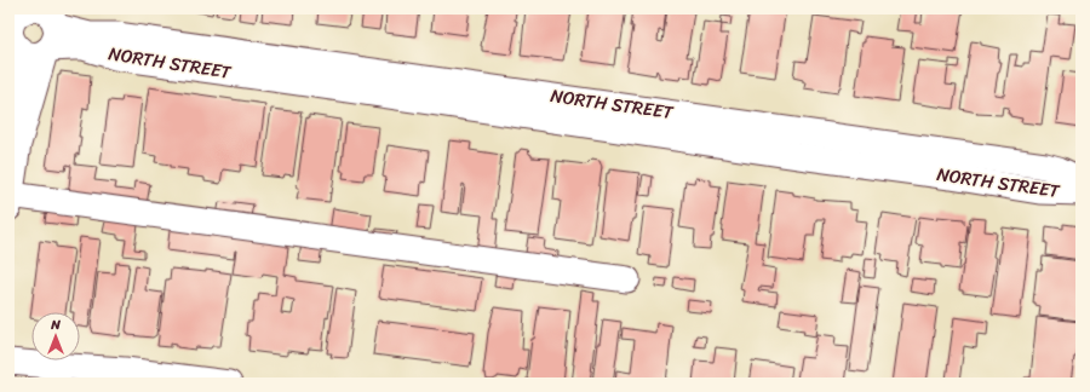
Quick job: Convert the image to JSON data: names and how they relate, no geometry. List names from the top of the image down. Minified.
{"streets":{"street":["NORTH STREET"]},"north":"top"}
